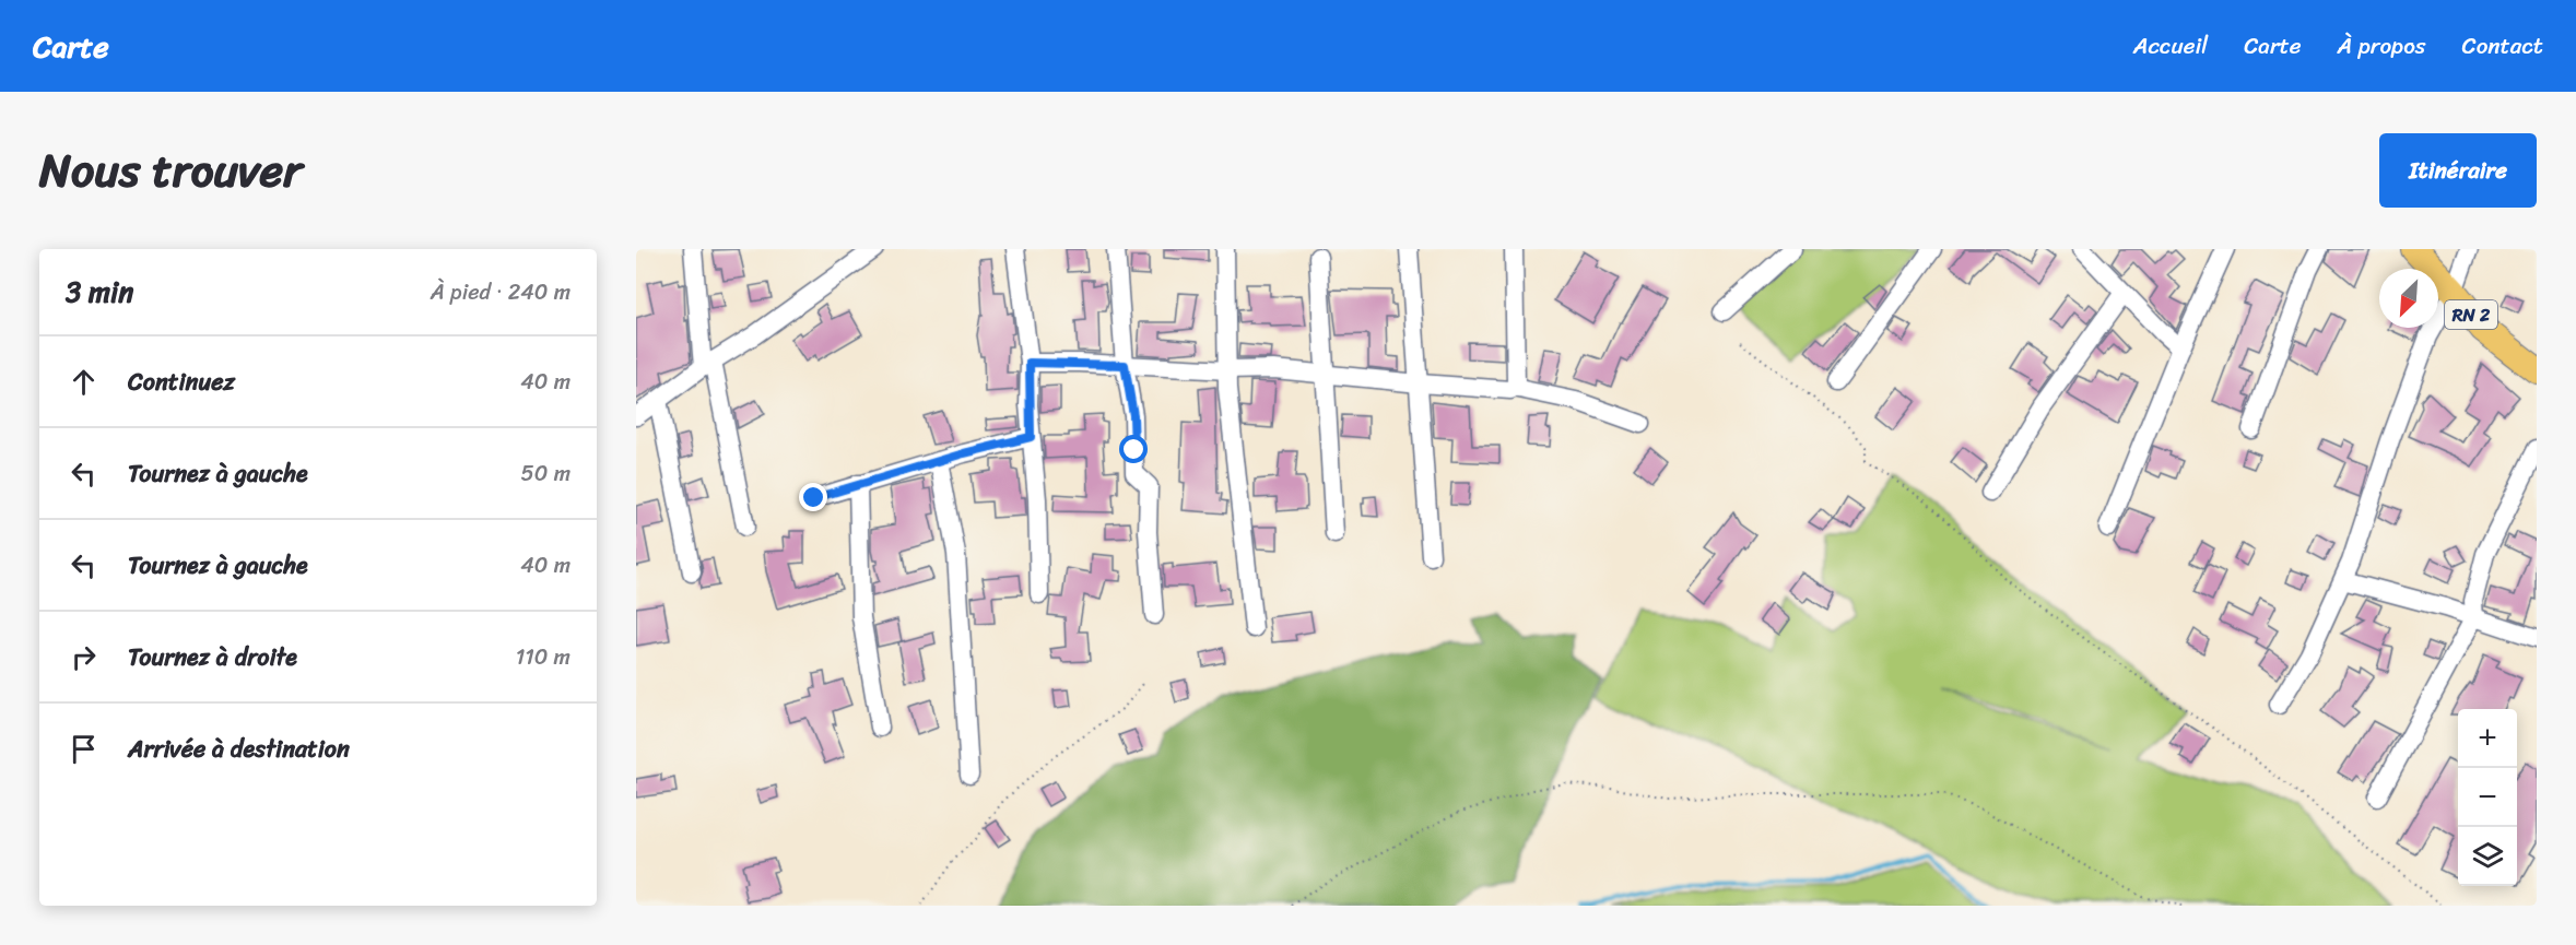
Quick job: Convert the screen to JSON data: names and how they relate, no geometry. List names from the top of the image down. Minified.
{"streets":{"highway":["RN 2"]},"north":"bottom left","page":{"header":"Carte","nav":["Accueil","Carte","À propos","Contact"],"title":"Nous trouver","buttons":"Itinéraire","heading":["3 min","À pied · 240 m"],"list":[["Continuez","40 m"],["Tournez à gauche","50 m"],["Tournez à gauche","40 m"],["Tournez à droite","110 m"],"Arrivée à destination"],"map_buttons":["+","−"]}}
